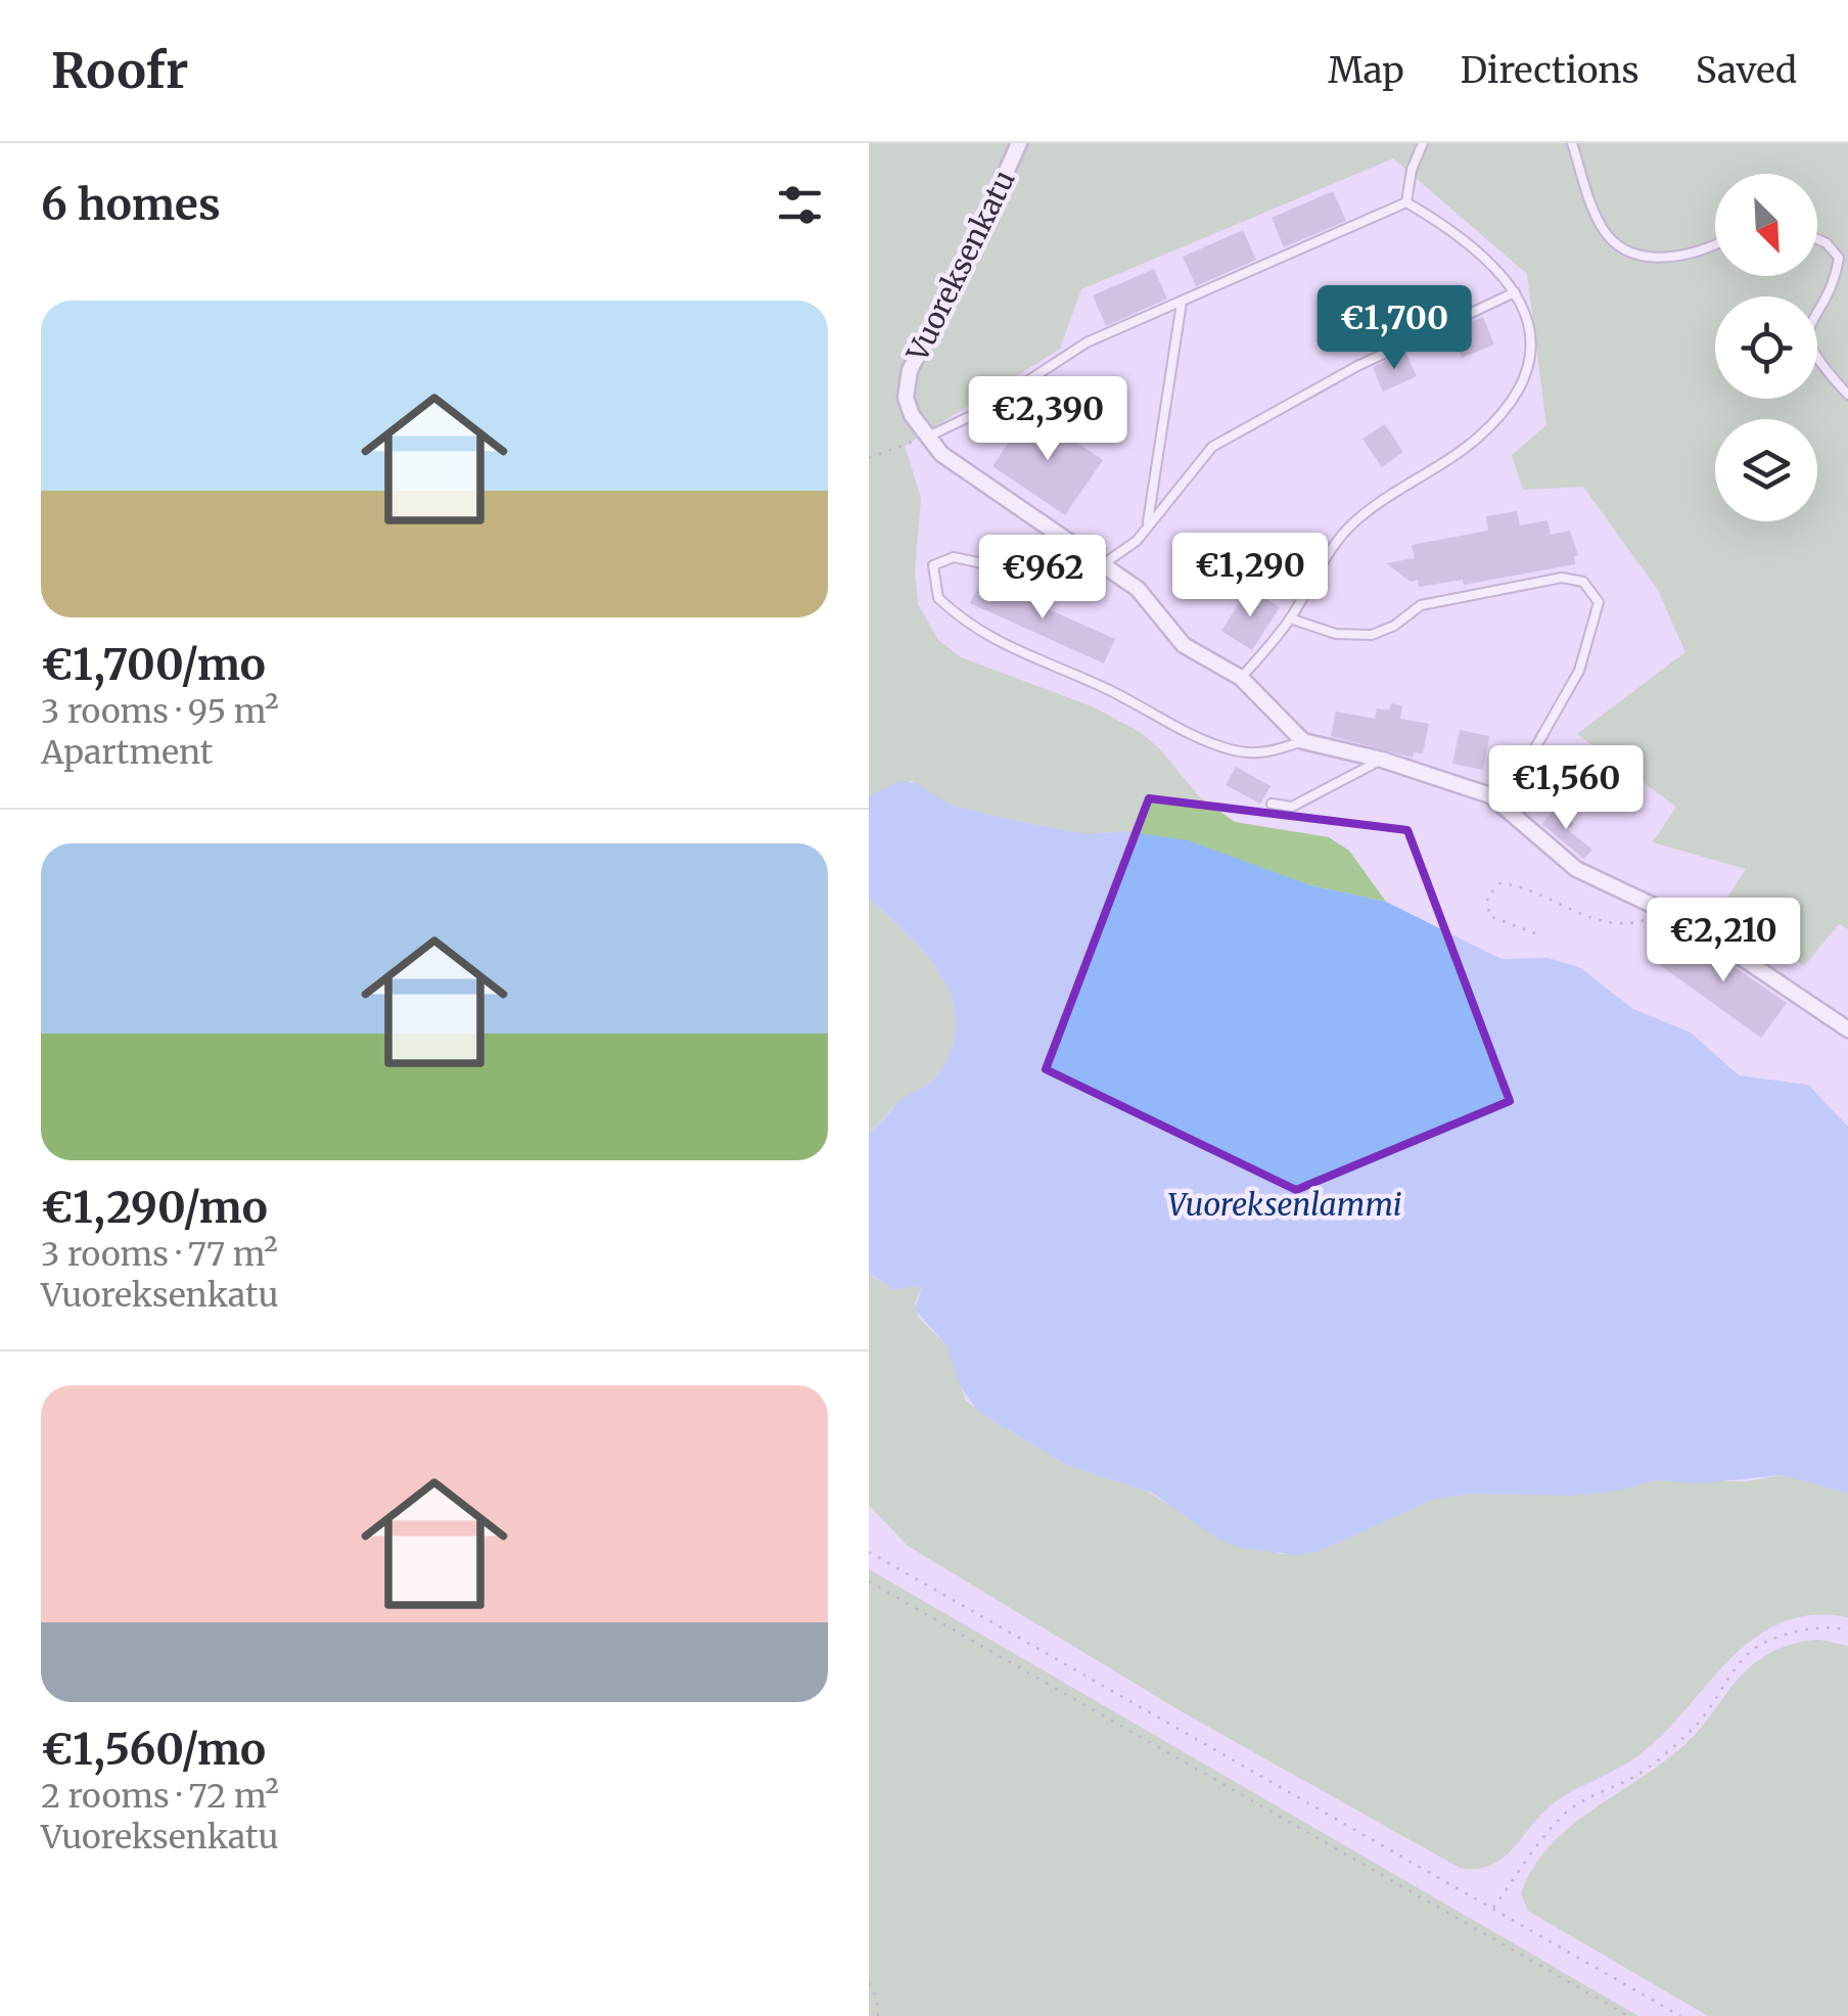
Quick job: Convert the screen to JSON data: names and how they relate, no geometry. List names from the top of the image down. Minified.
{"streets":{"street":["Vuoreksenkatu"]},"water":["Vuoreksenlammi"],"north":"bottom right","page":{"header":"Roofr","nav":["Map","Directions","Saved"],"heading":"6 homes","list":[{"name":"€1,700/mo","note":"3 rooms · 95 m² · Apartment"},{"name":"€1,290/mo","note":"3 rooms · 77 m² · Vuoreksenkatu"},{"name":"€1,560/mo","note":"2 rooms · 72 m² · Vuoreksenkatu"}],"price":["€1,700","€2,390","€1,290","€962","€1,560","€2,210"]}}
